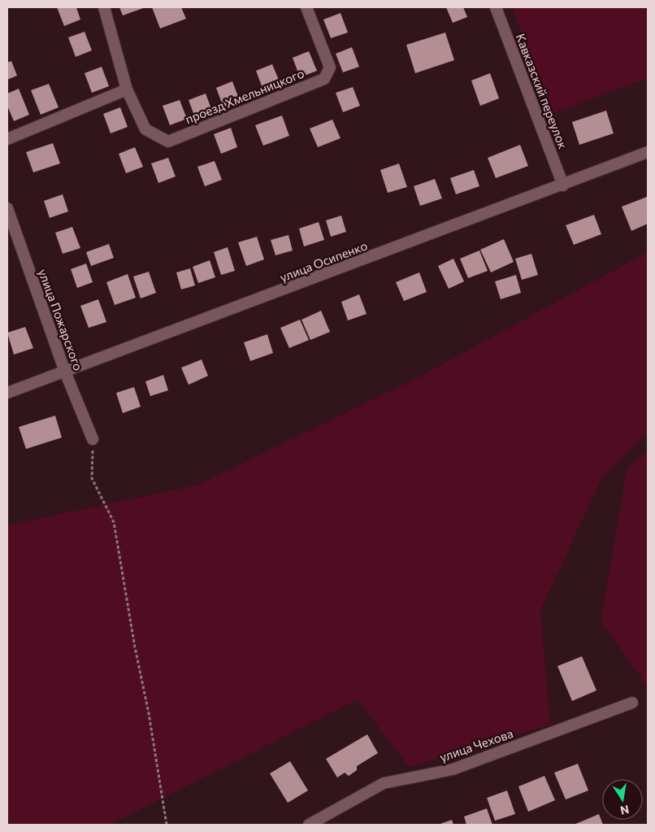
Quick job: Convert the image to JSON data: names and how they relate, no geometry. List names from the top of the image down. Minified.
{"streets":{"street":["Кавказский переулок","проезд Хмельницкого","улица Осипенко","улица Пожарского","улица Чехова"]},"crossings":[["Кавказский переулок","улица Осипенко"],["улица Осипенко","улица Пожарского"]],"north":"bottom"}
